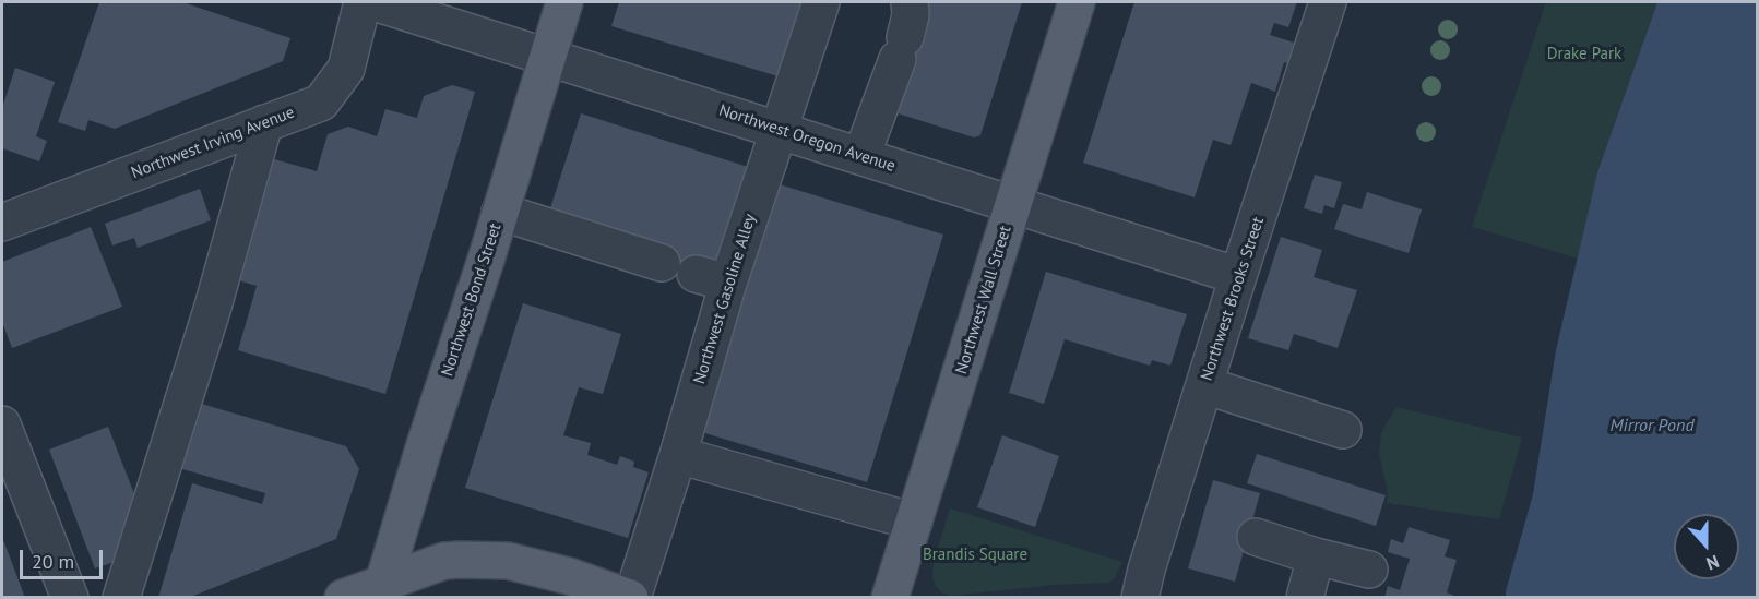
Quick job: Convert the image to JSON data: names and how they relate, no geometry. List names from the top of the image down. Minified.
{"streets":{"main road":["Northwest Bond Street","Northwest Wall Street"],"street":["Northwest Oregon Avenue","Northwest Irving Avenue","Northwest Gasoline Alley","Northwest Brooks Street"]},"crossings":[["Northwest Oregon Avenue","Northwest Gasoline Alley"],["Northwest Oregon Avenue","Northwest Brooks Street"],["Northwest Oregon Avenue","Northwest Bond Street"],["Northwest Oregon Avenue","Northwest Wall Street"]],"water":["Mirror Pond"],"parks":["Drake Park","Brandis Square"],"scale_bar":"20 m","north":"bottom"}
